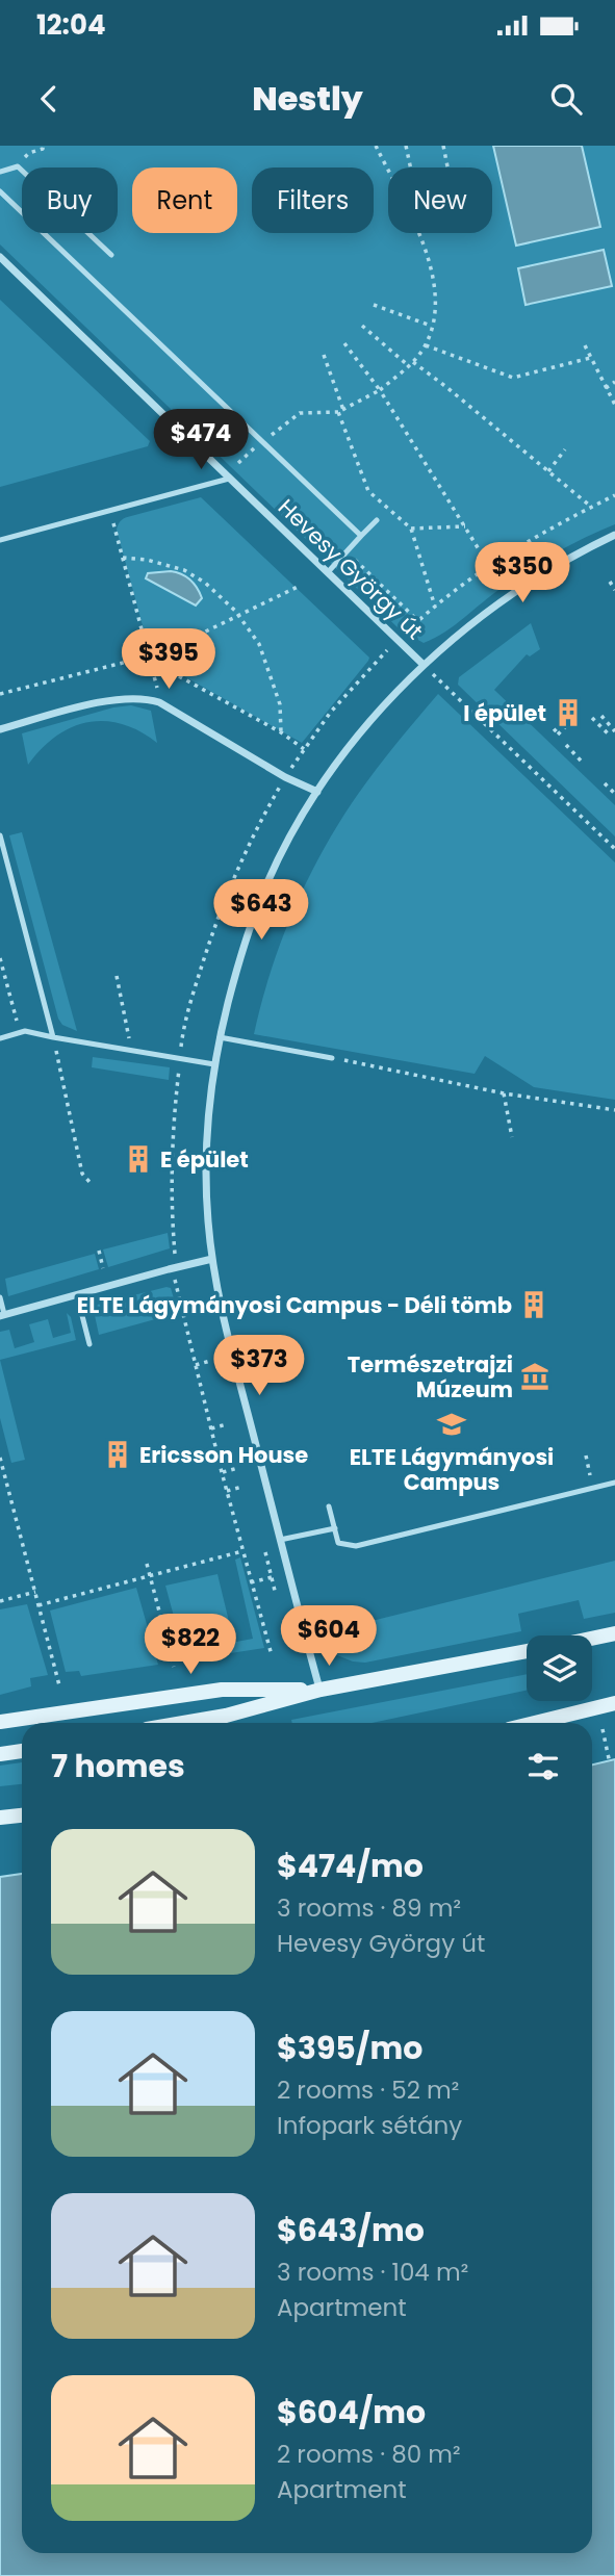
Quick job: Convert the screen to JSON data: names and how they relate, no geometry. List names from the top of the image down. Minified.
{"streets":{"street":["Hevesy György út"]},"places":{"building":["I épület","E épület","ELTE Lágymányosi Campus - Déli tömb","Ericsson House"],"museum":["Természetrajzi Múzeum"],"school or university":["ELTE Lágymányosi Campus"]},"page":{"status":"12:04","header":"Nestly","chip":["Buy","Rent","Filters","New"],"price":["$474","$350","$395","$643","$373","$604","$822"],"heading":"7 homes","list":[{"name":"$474/mo","note":"3 rooms · 89 m² · Hevesy György út"},{"name":"$395/mo","note":"2 rooms · 52 m² · Infopark sétány"},{"name":"$643/mo","note":"3 rooms · 104 m² · Apartment"},{"name":"$604/mo","note":"2 rooms · 80 m² · Apartment"}]}}
